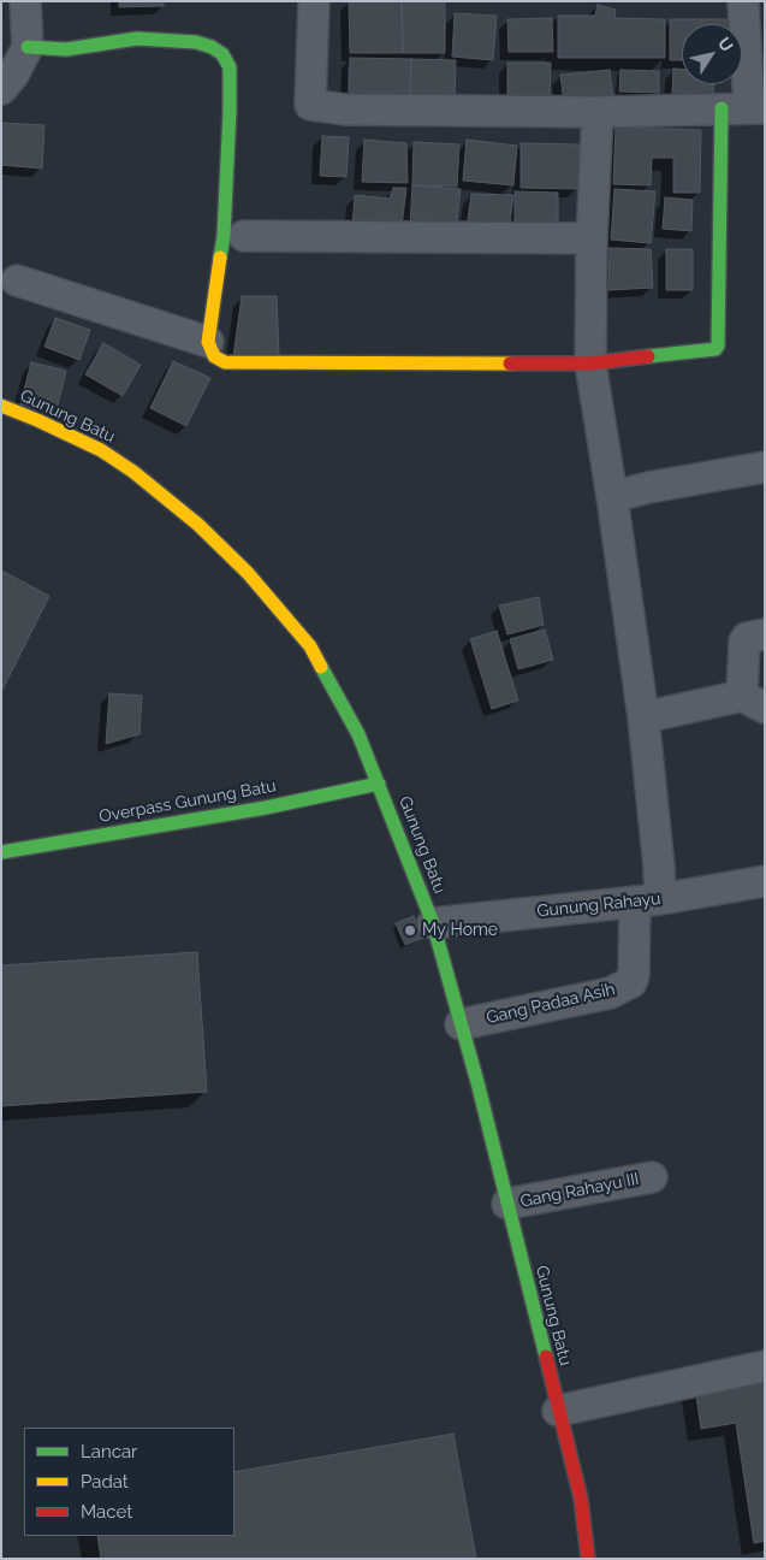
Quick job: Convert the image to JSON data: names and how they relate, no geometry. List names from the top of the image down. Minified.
{"streets":{"street":["Gunung Batu","Overpass Gunung Batu","Gunung Rahayu","Gang Padaa Asih","Gang Rahayu III"]},"crossings":[["Gunung Batu","Overpass Gunung Batu"],["Gunung Batu","Gunung Rahayu"],["Gunung Batu","Gang Padaa Asih"],["Gunung Batu","Gang Rahayu III"],["Gunung Rahayu","Gang Padaa Asih"]],"places":["My Home"],"legend":["Lancar","Padat","Macet"],"north":"top right"}
